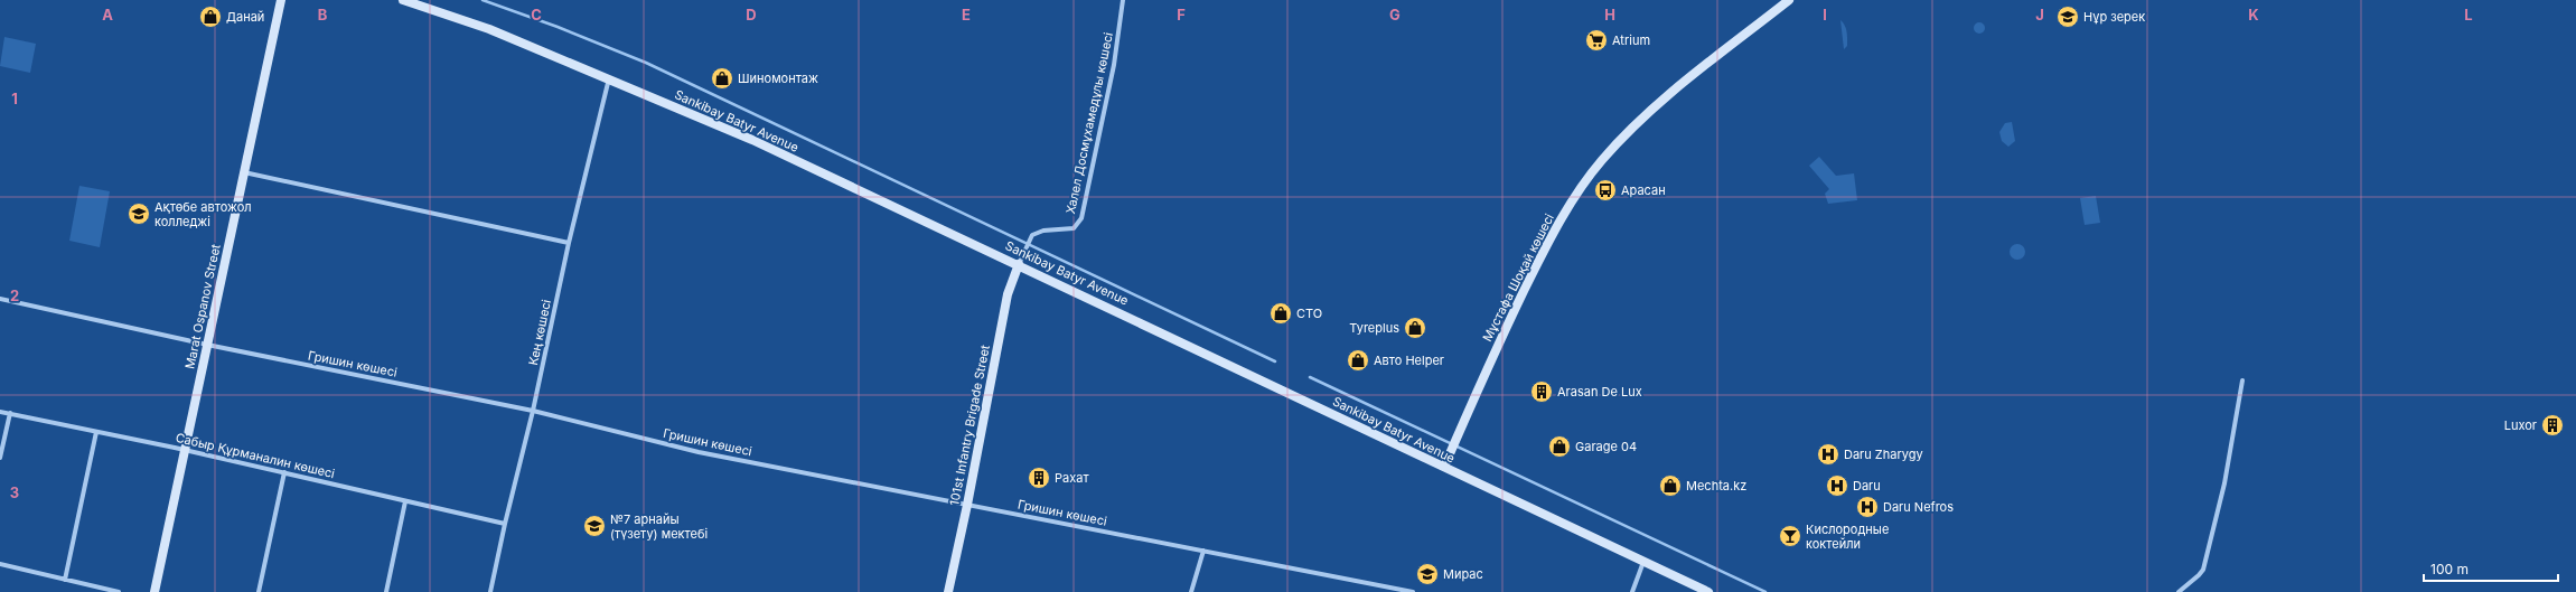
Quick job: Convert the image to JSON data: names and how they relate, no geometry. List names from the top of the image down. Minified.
{"streets":{"street":["Sankibay Batyr Avenue","Халел Досмұхамедұлы көшесі","Мұстафа Шоқай көшесі","Marat Ospanov Street","Кең көшесі","Гришин көшесі","101st Infantry Brigade Street","Сабыр Құрманалин көшесі"]},"crossings":[["Sankibay Batyr Avenue","Халел Досмұхамедұлы көшесі"],["Sankibay Batyr Avenue","Мұстафа Шоқай көшесі"],["Sankibay Batyr Avenue","Кең көшесі"],["Sankibay Batyr Avenue","101st Infantry Brigade Street"],["Халел Досмұхамедұлы көшесі","101st Infantry Brigade Street"],["Marat Ospanov Street","Гришин көшесі"],["Marat Ospanov Street","Сабыр Құрманалин көшесі"],["Кең көшесі","Гришин көшесі"],["Кең көшесі","Сабыр Құрманалин көшесі"],["Гришин көшесі","101st Infantry Brigade Street"]],"places":{"shop":["Данай","Шиномонтаж","СТО","Tyreplus","Авто Helper","Garage 04","Mechta.kz"],"school or university":["Нұр зерек","Ақтөбе автожол колледжі","№7 арнайы (түзету) мектебі","Мирас"],"supermarket":["Atrium"],"bus stop":["Арасан"],"building":["Arasan De Lux","Luxor","Рахат"],"hospital":["Daru Zharygy","Daru","Daru Nefros"],"bar":["Кислородные коктейли"]},"scale_bar":"100 m","grid":{"columns":["A","B","C","D","E","F","G","H","I","J","K","L"],"rows":["1","2","3"]}}
